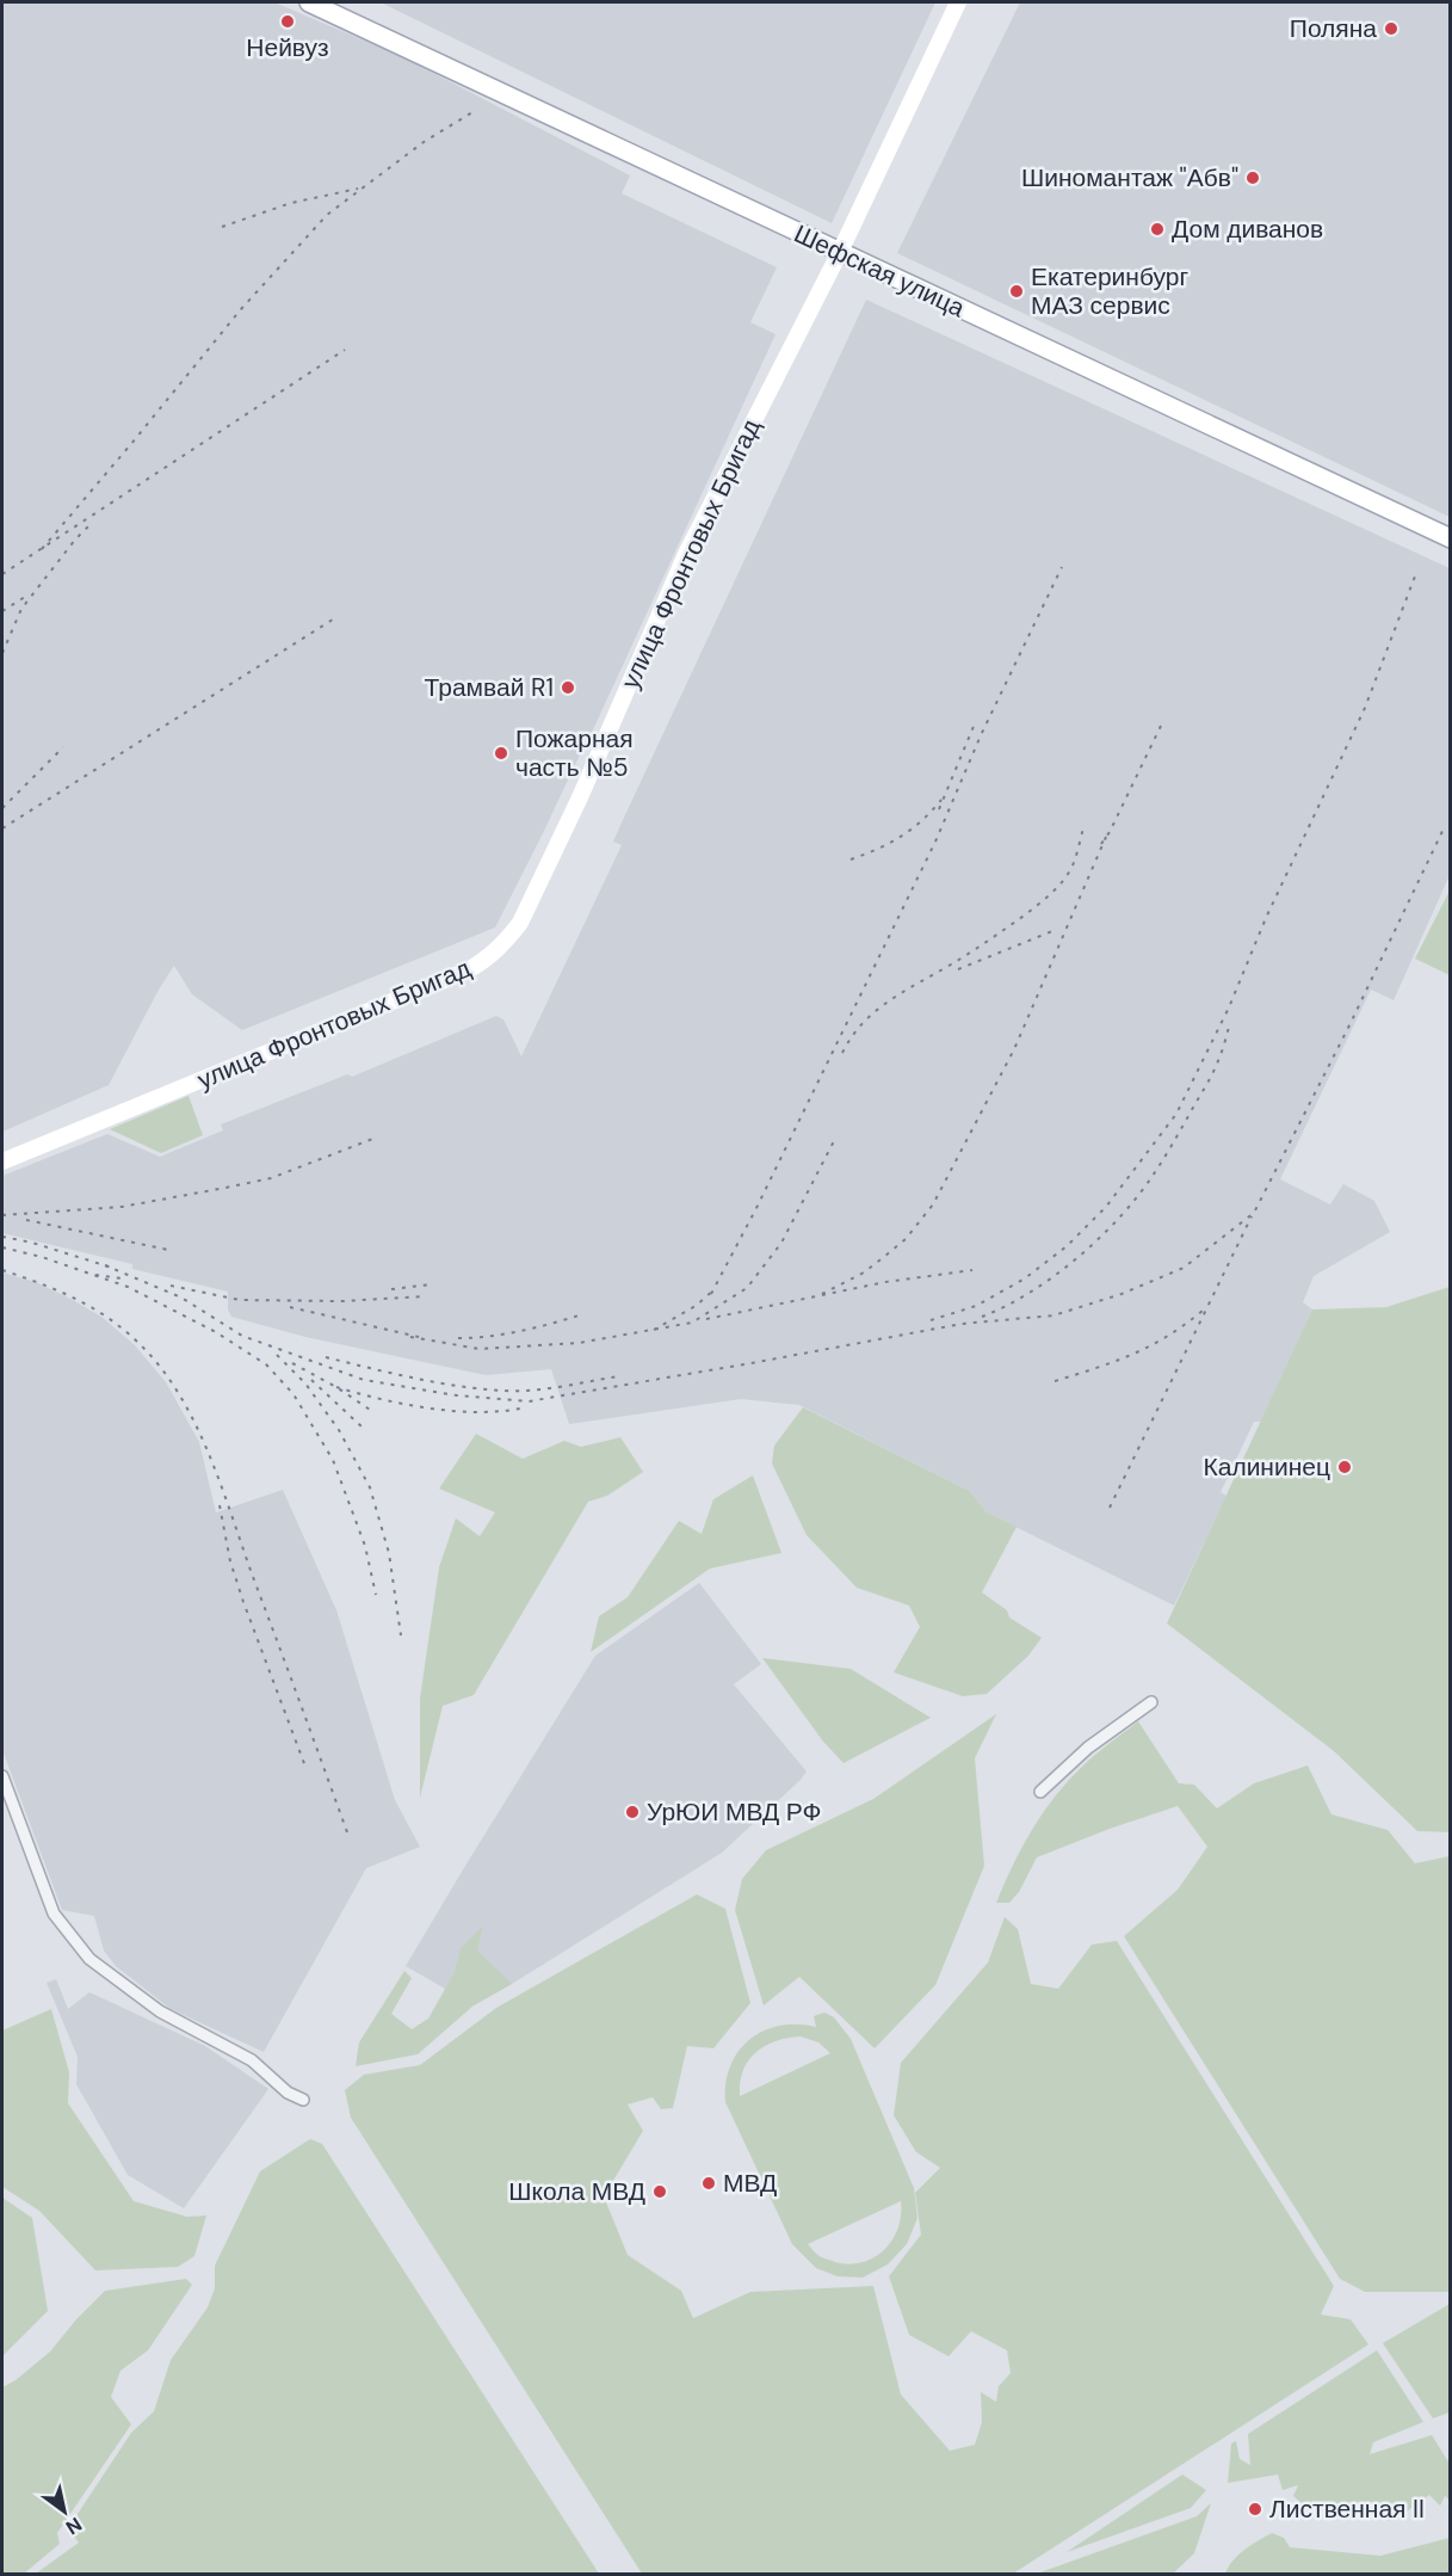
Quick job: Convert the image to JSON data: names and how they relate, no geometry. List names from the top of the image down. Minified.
{"streets":{"main road":["Шефская улица","улица Фронтовых Бригад"]},"crossings":[["Шефская улица","улица Фронтовых Бригад"]],"places":["Нейвуз","Поляна","Шиномантаж \"Абв\"","Дом диванов","Екатеринбург МАЗ сервис","Трамвай R1","Пожарная часть №5","Калининец","УрЮИ МВД РФ","МВД","Школа МВД","Лиственная II"],"north":"bottom right"}
